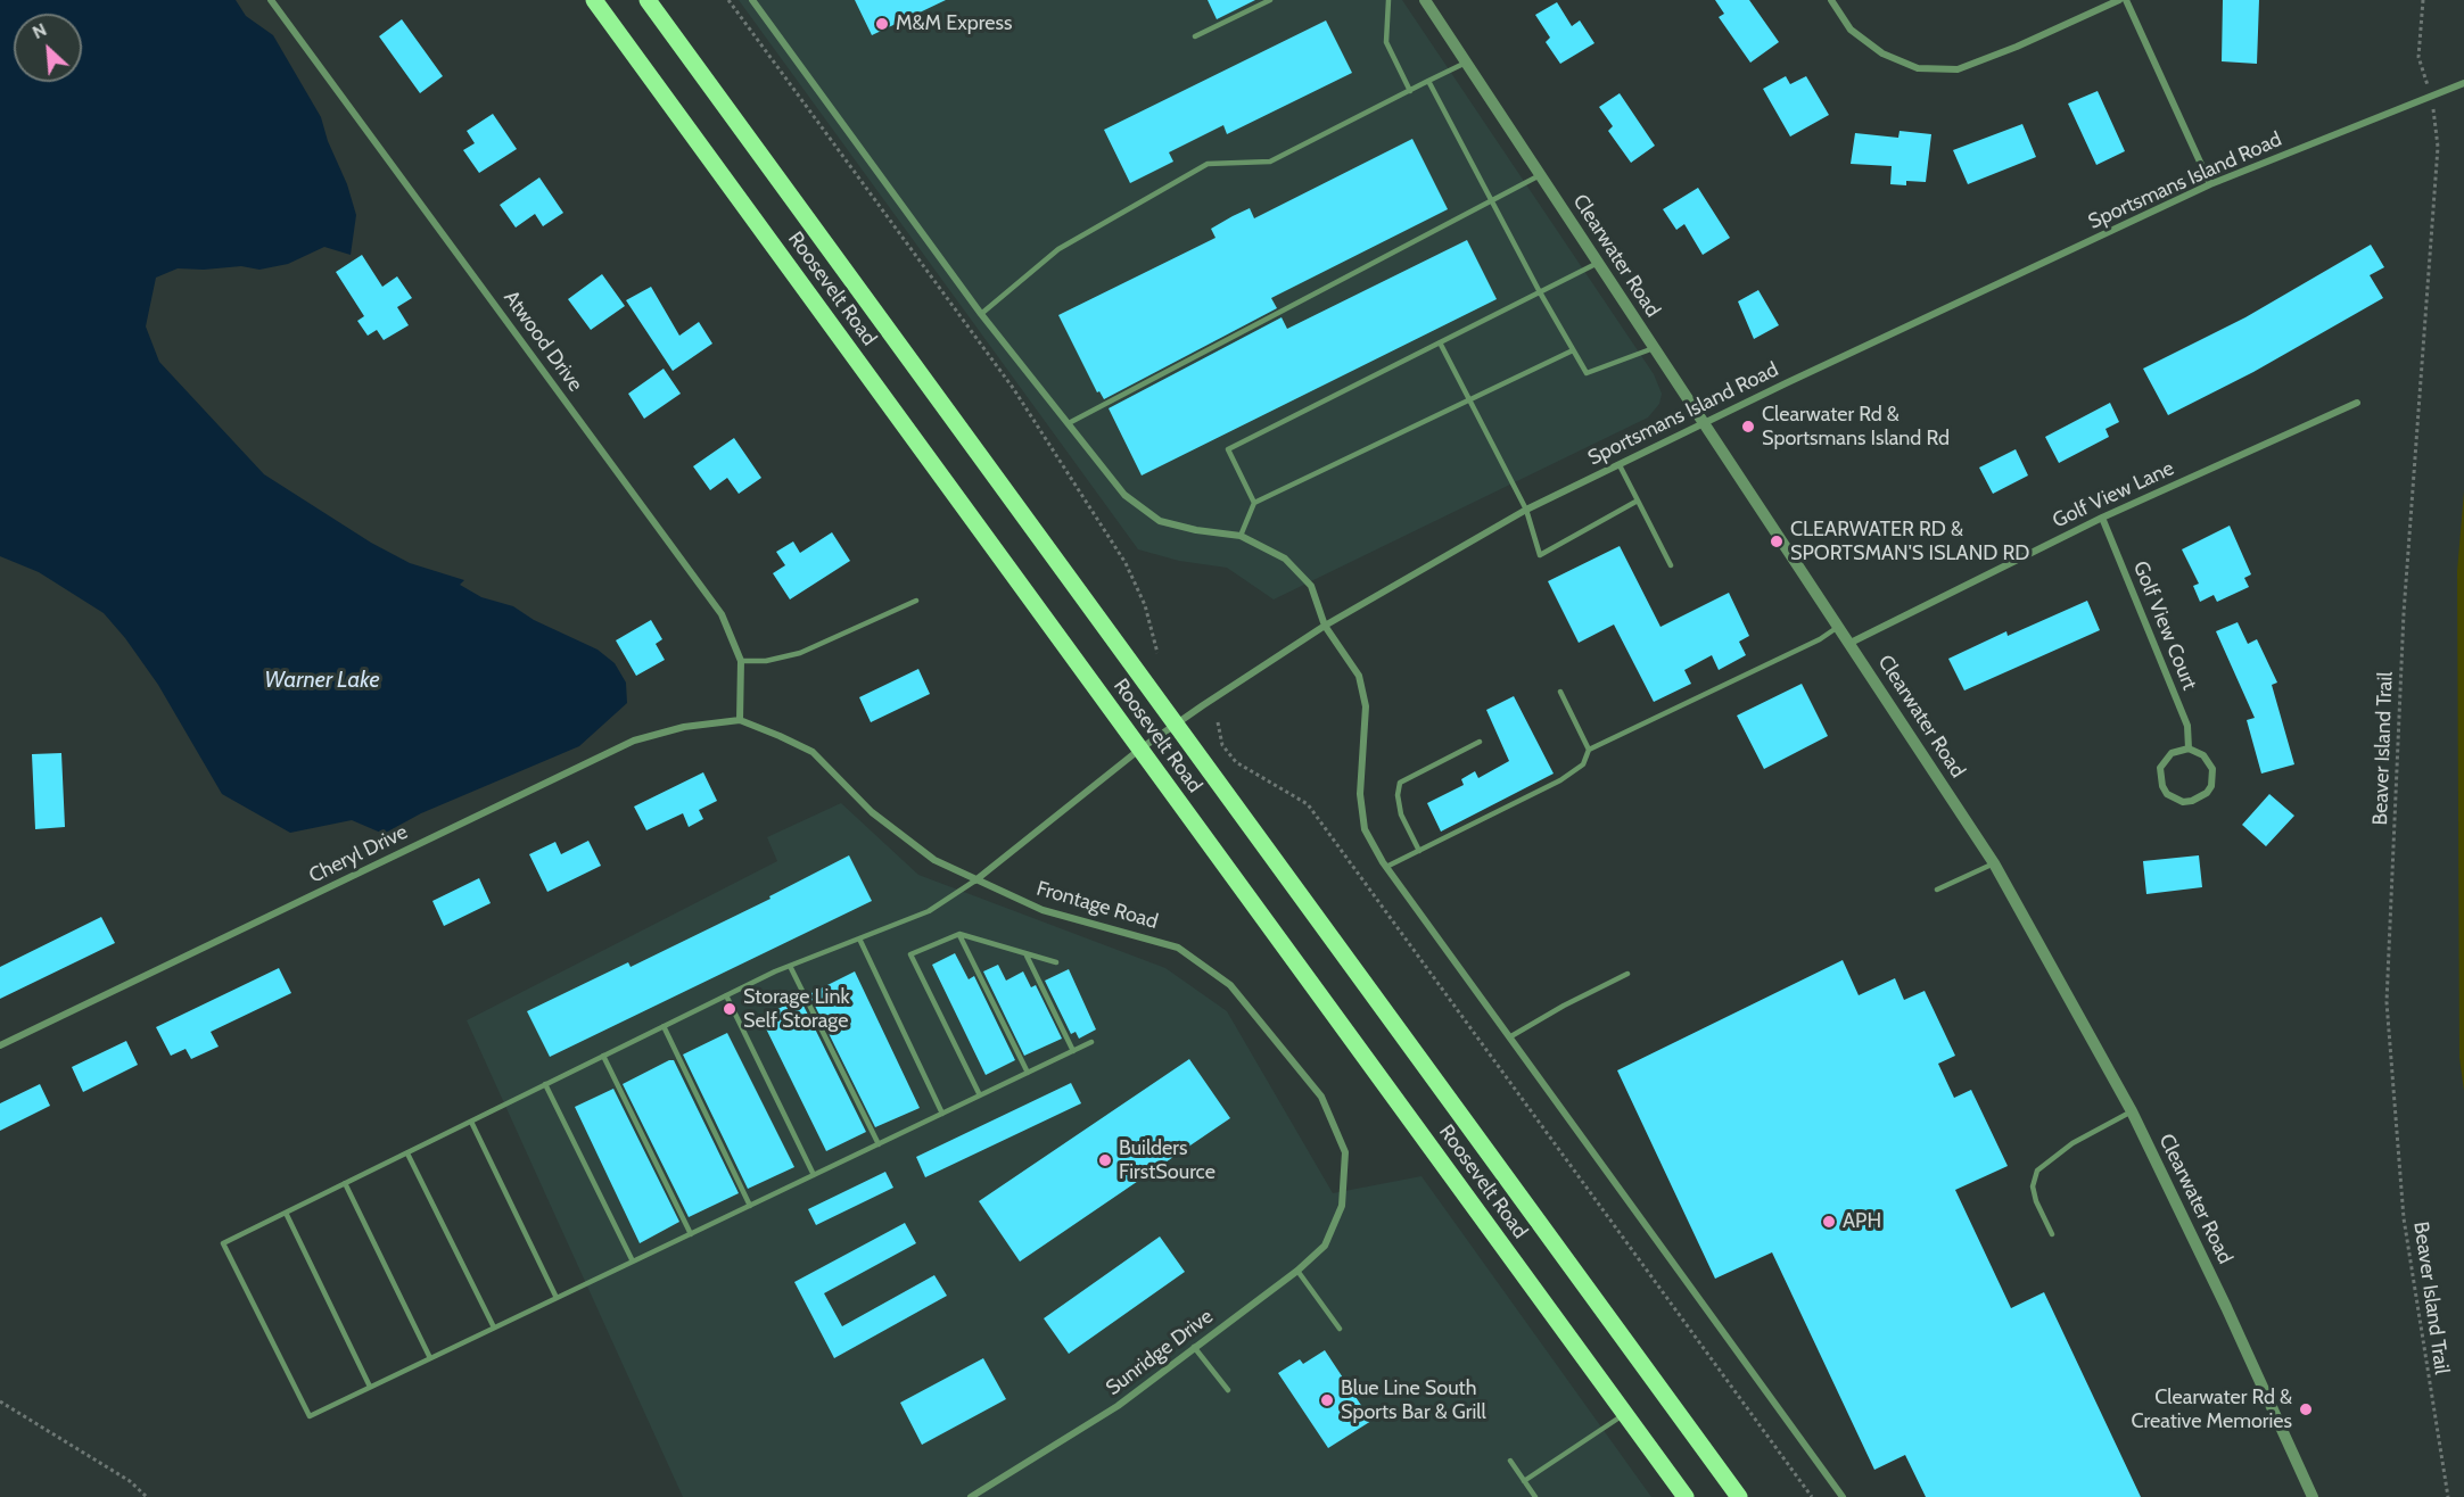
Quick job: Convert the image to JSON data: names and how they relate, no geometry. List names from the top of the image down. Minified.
{"streets":{"main road":["Roosevelt Road"],"street":["Sportsmans Island Road","Clearwater Road","Atwood Drive","Golf View Lane","Golf View Court","Cheryl Drive","Frontage Road","Sunridge Drive"],"path":["Beaver Island Trail"]},"crossings":[["Sportsmans Island Road","Clearwater Road"],["Sportsmans Island Road","Roosevelt Road"],["Sportsmans Island Road","Beaver Island Trail"],["Sportsmans Island Road","Frontage Road"],["Clearwater Road","Golf View Lane"],["Atwood Drive","Cheryl Drive"],["Atwood Drive","Frontage Road"],["Golf View Lane","Golf View Court"],["Cheryl Drive","Frontage Road"],["Frontage Road","Sunridge Drive"]],"water":["Warner Lake"],"places":["M&M Express","Clearwater Rd & Sportsmans Island Rd","CLEARWATER RD & SPORTSMAN'S ISLAND RD","Storage Link Self Storage","Builders FirstSource","APH","Blue Line South Sports Bar & Grill","Clearwater Rd & Creative Memories"],"north":"top left"}
